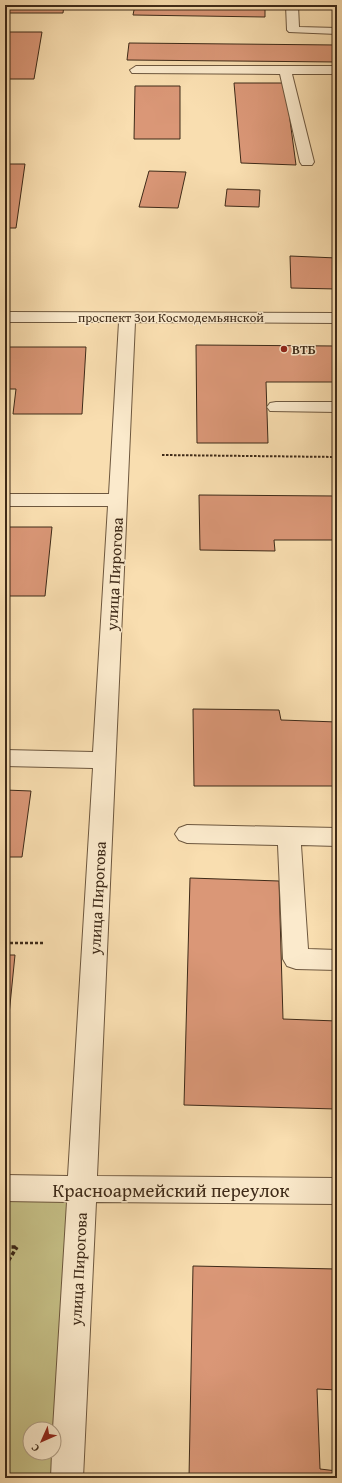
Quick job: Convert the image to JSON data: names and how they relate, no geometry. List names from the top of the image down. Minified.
{"streets":{"street":["проспект Зои Космодемьянской","улица Пирогова","Красноармейский переулок"]},"crossings":[["проспект Зои Космодемьянской","улица Пирогова"],["улица Пирогова","Красноармейский переулок"]],"places":["ВТБ"],"north":"bottom left"}
